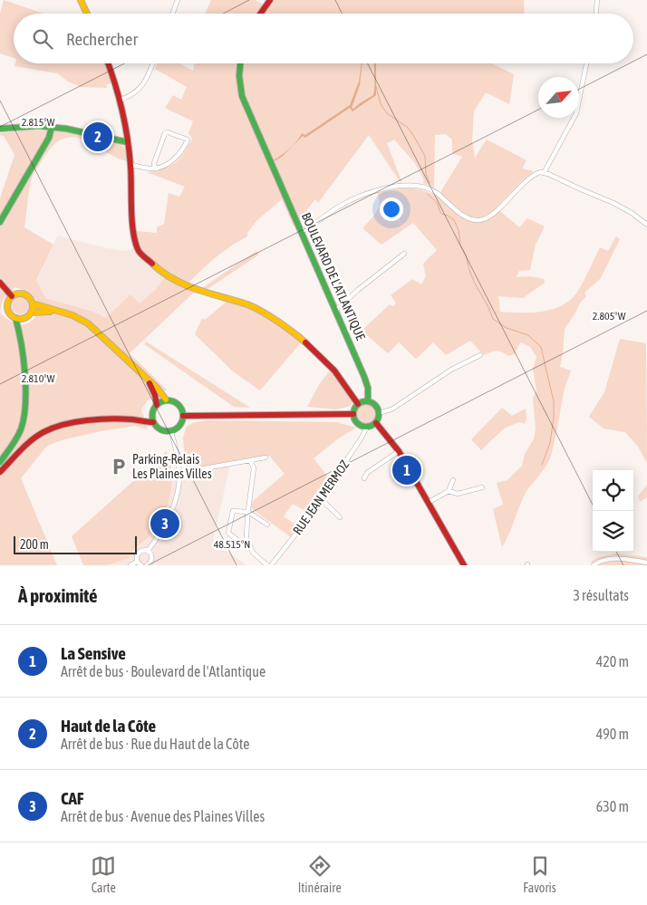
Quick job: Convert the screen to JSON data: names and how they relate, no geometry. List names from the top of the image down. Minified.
{"streets":{"main road":["BOULEVARD DE L'ATLANTIQUE"],"street":["RUE JEAN MERMOZ"]},"crossings":[["BOULEVARD DE L'ATLANTIQUE","RUE JEAN MERMOZ"]],"places":{"parking":["Parking-Relais Les Plaines Villes"]},"scale_bar":"200 m","north":"top right","page":{"search":"Rechercher","pins":["2","1","3"],"scale":"200 m","heading":["À proximité","3 résultats"],"list":[{"mark":"1","name":"La Sensive","note":"Arrêt de bus · Boulevard de l'Atlantique","value":"420 m"},{"mark":"2","name":"Haut de la Côte","note":"Arrêt de bus · Rue du Haut de la Côte","value":"490 m"},{"mark":"3","name":"CAF","note":"Arrêt de bus · Avenue des Plaines Villes","value":"630 m"}],"nav":["Carte","Itinéraire","Favoris"]},"coordinates":["2.815°W","2.805°W","2.810°W","48.515°N"]}
